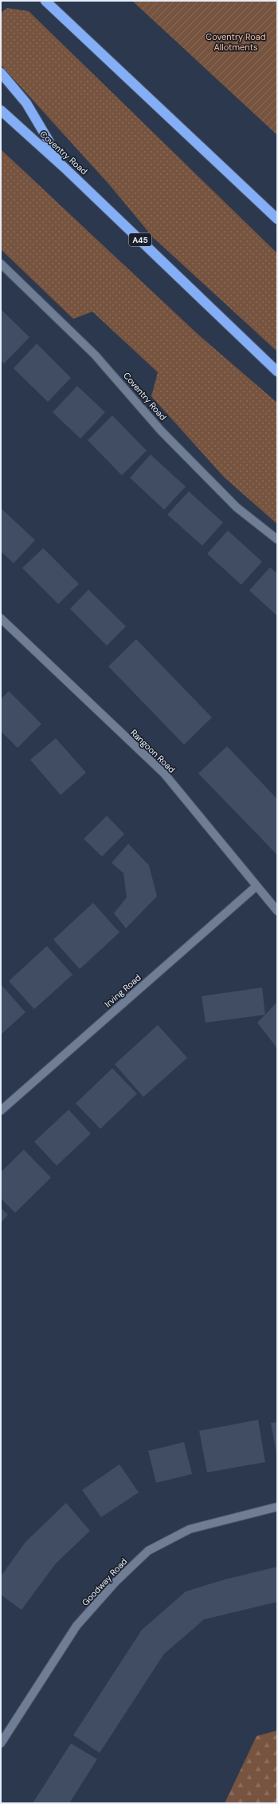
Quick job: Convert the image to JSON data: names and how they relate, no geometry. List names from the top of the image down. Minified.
{"streets":{"highway":["Coventry Road","A45"],"street":["Rangoon Road","Irving Road","Goodway Road"]},"crossings":[["Rangoon Road","Irving Road"]],"parks":["Coventry Road Allotments"]}
